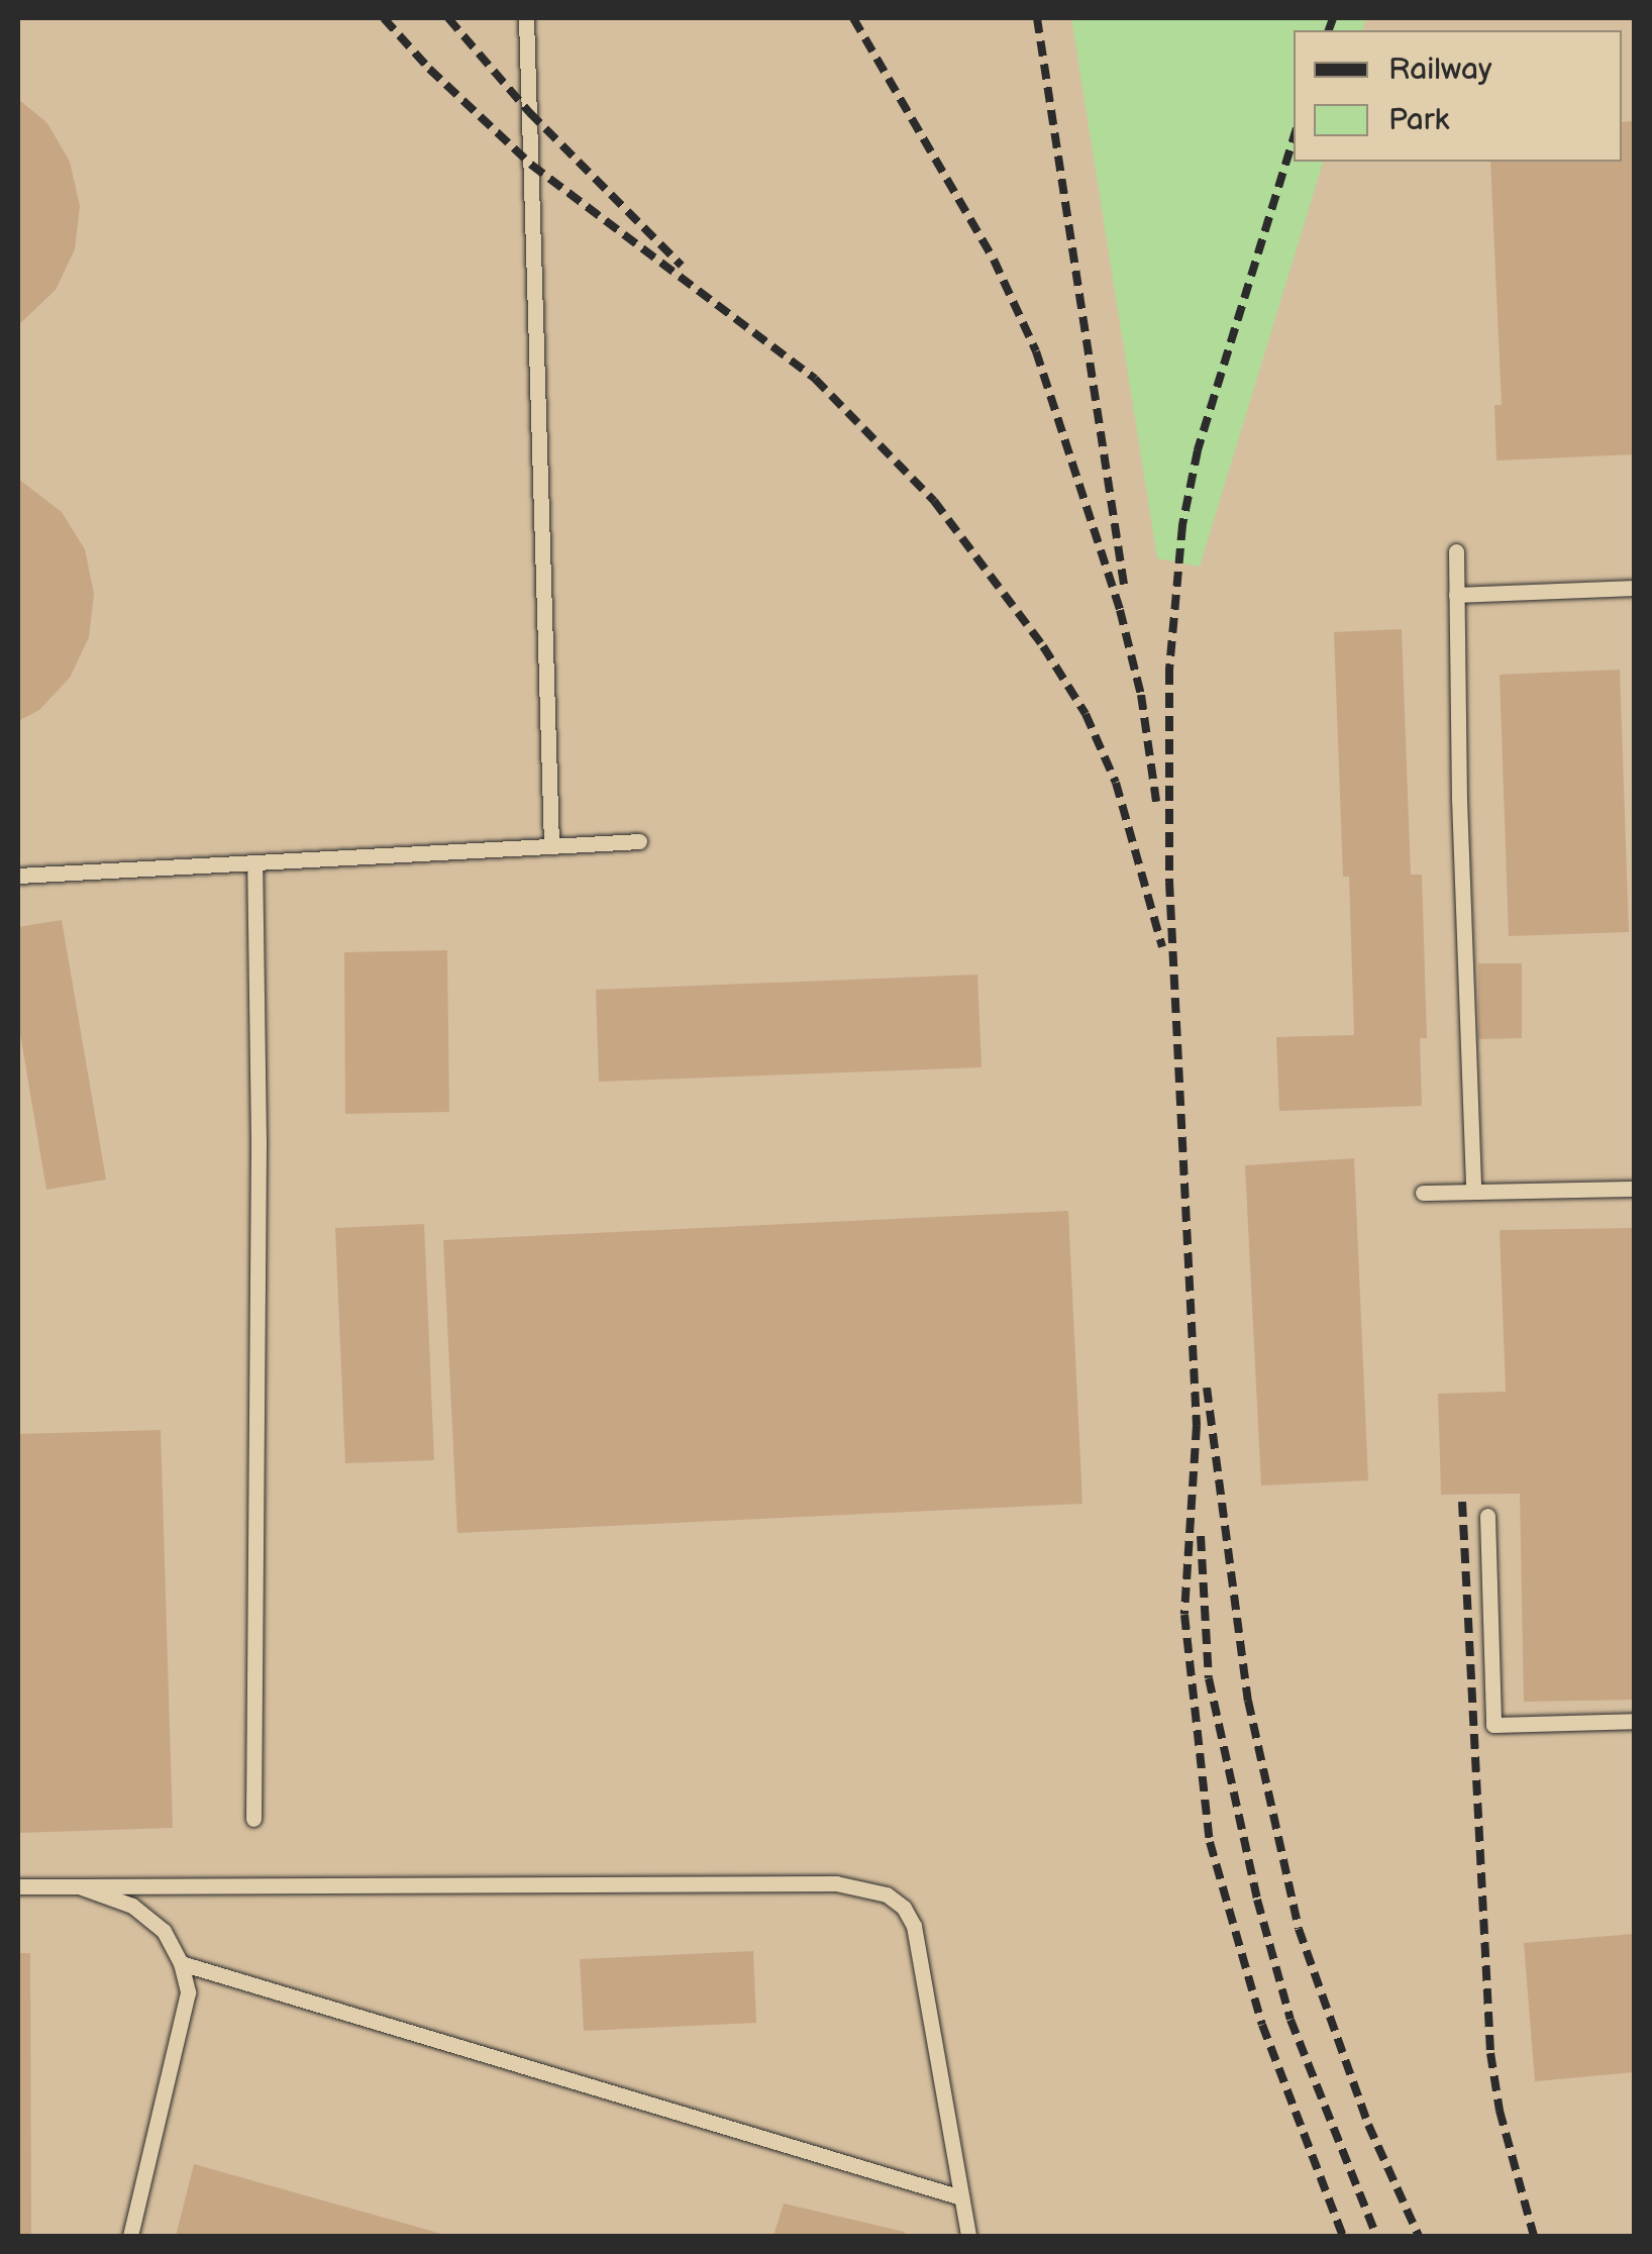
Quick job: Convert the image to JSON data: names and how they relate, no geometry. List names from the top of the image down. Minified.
{"legend":["Railway","Park"]}
